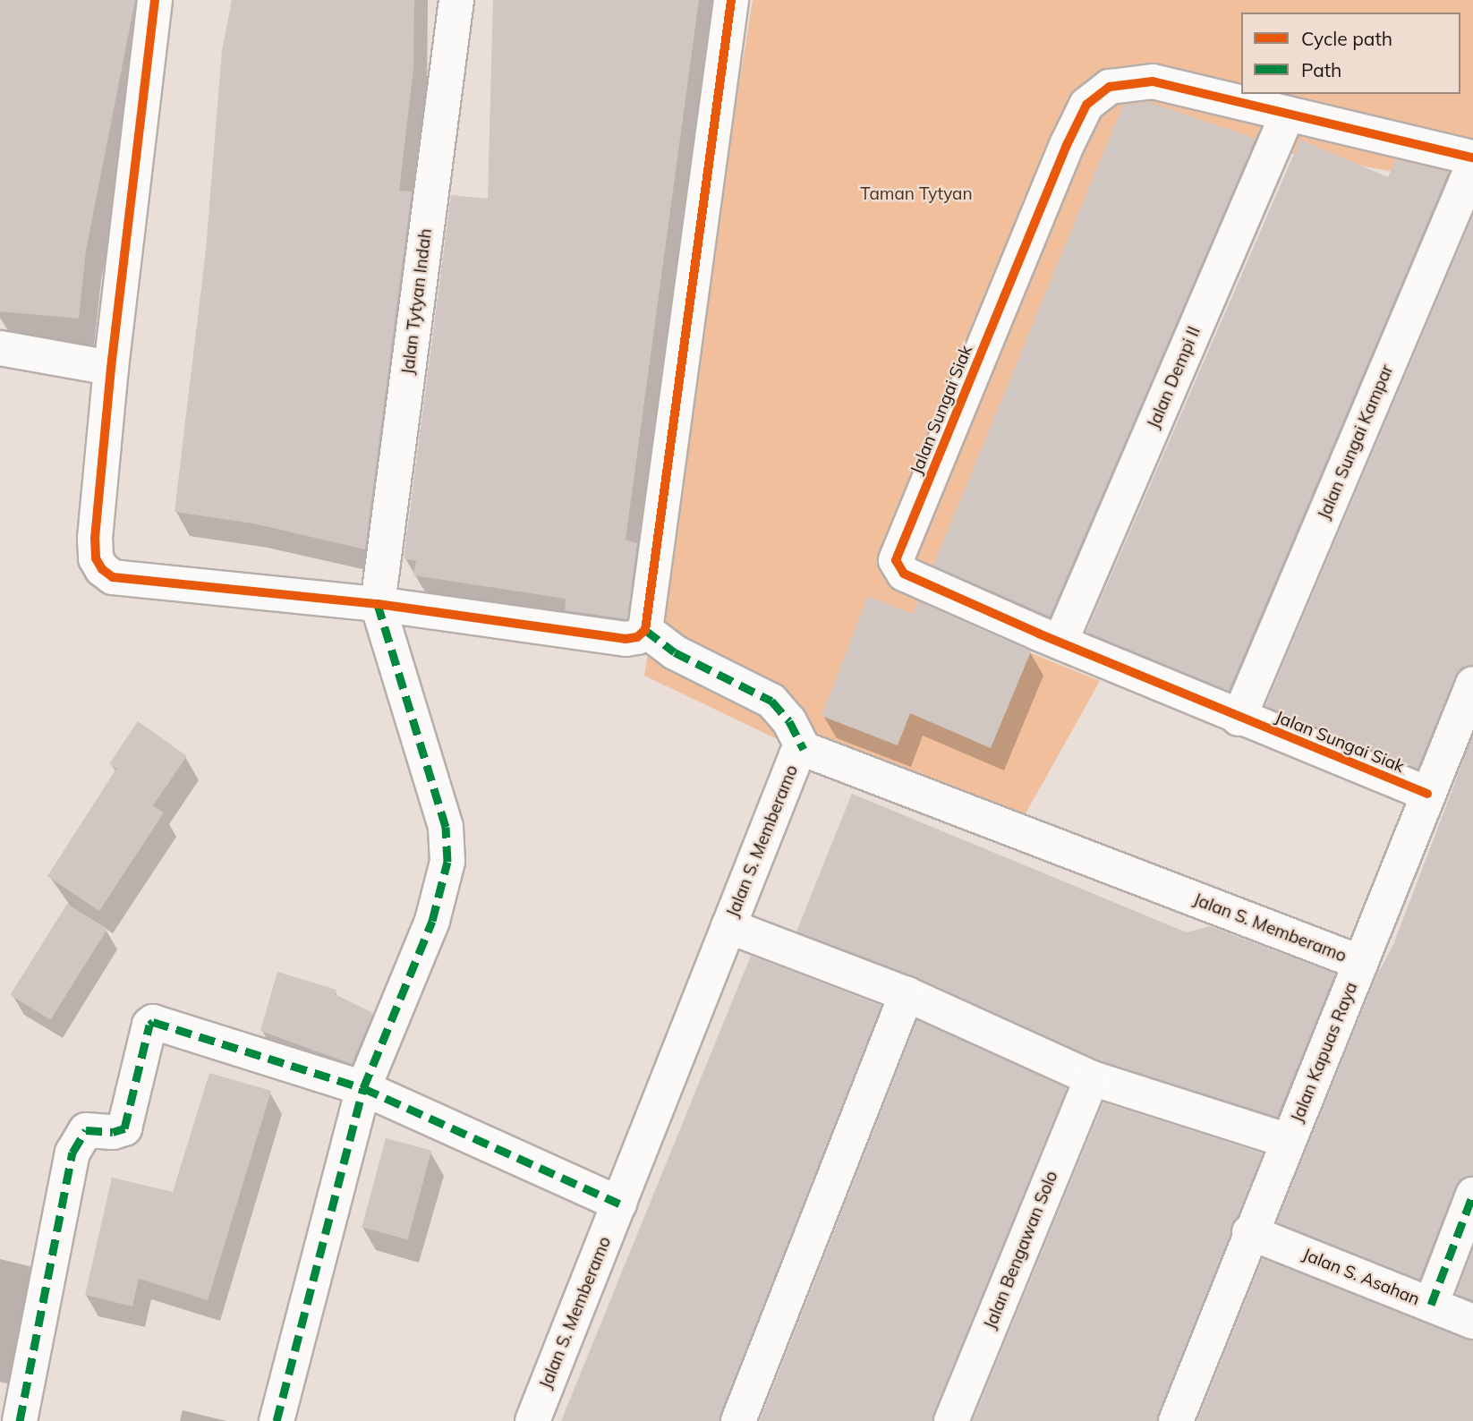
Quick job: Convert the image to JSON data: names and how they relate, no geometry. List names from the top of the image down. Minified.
{"streets":{"street":["Jalan Tytyan Indah","Jalan Dempi II","Jalan Sungai Siak","Jalan Sungai Kampar","Jalan S. Memberamo","Jalan Kapuas Raya","Jalan Bengawan Solo","Jalan S. Asahan"]},"crossings":[["Jalan Dempi II","Jalan Sungai Siak"],["Jalan Sungai Siak","Jalan Sungai Kampar"],["Jalan Sungai Siak","Jalan Kapuas Raya"],["Jalan S. Memberamo","Jalan Kapuas Raya"],["Jalan Kapuas Raya","Jalan S. Asahan"]],"parks":["Taman Tytyan"],"legend":["Cycle path","Path"]}
